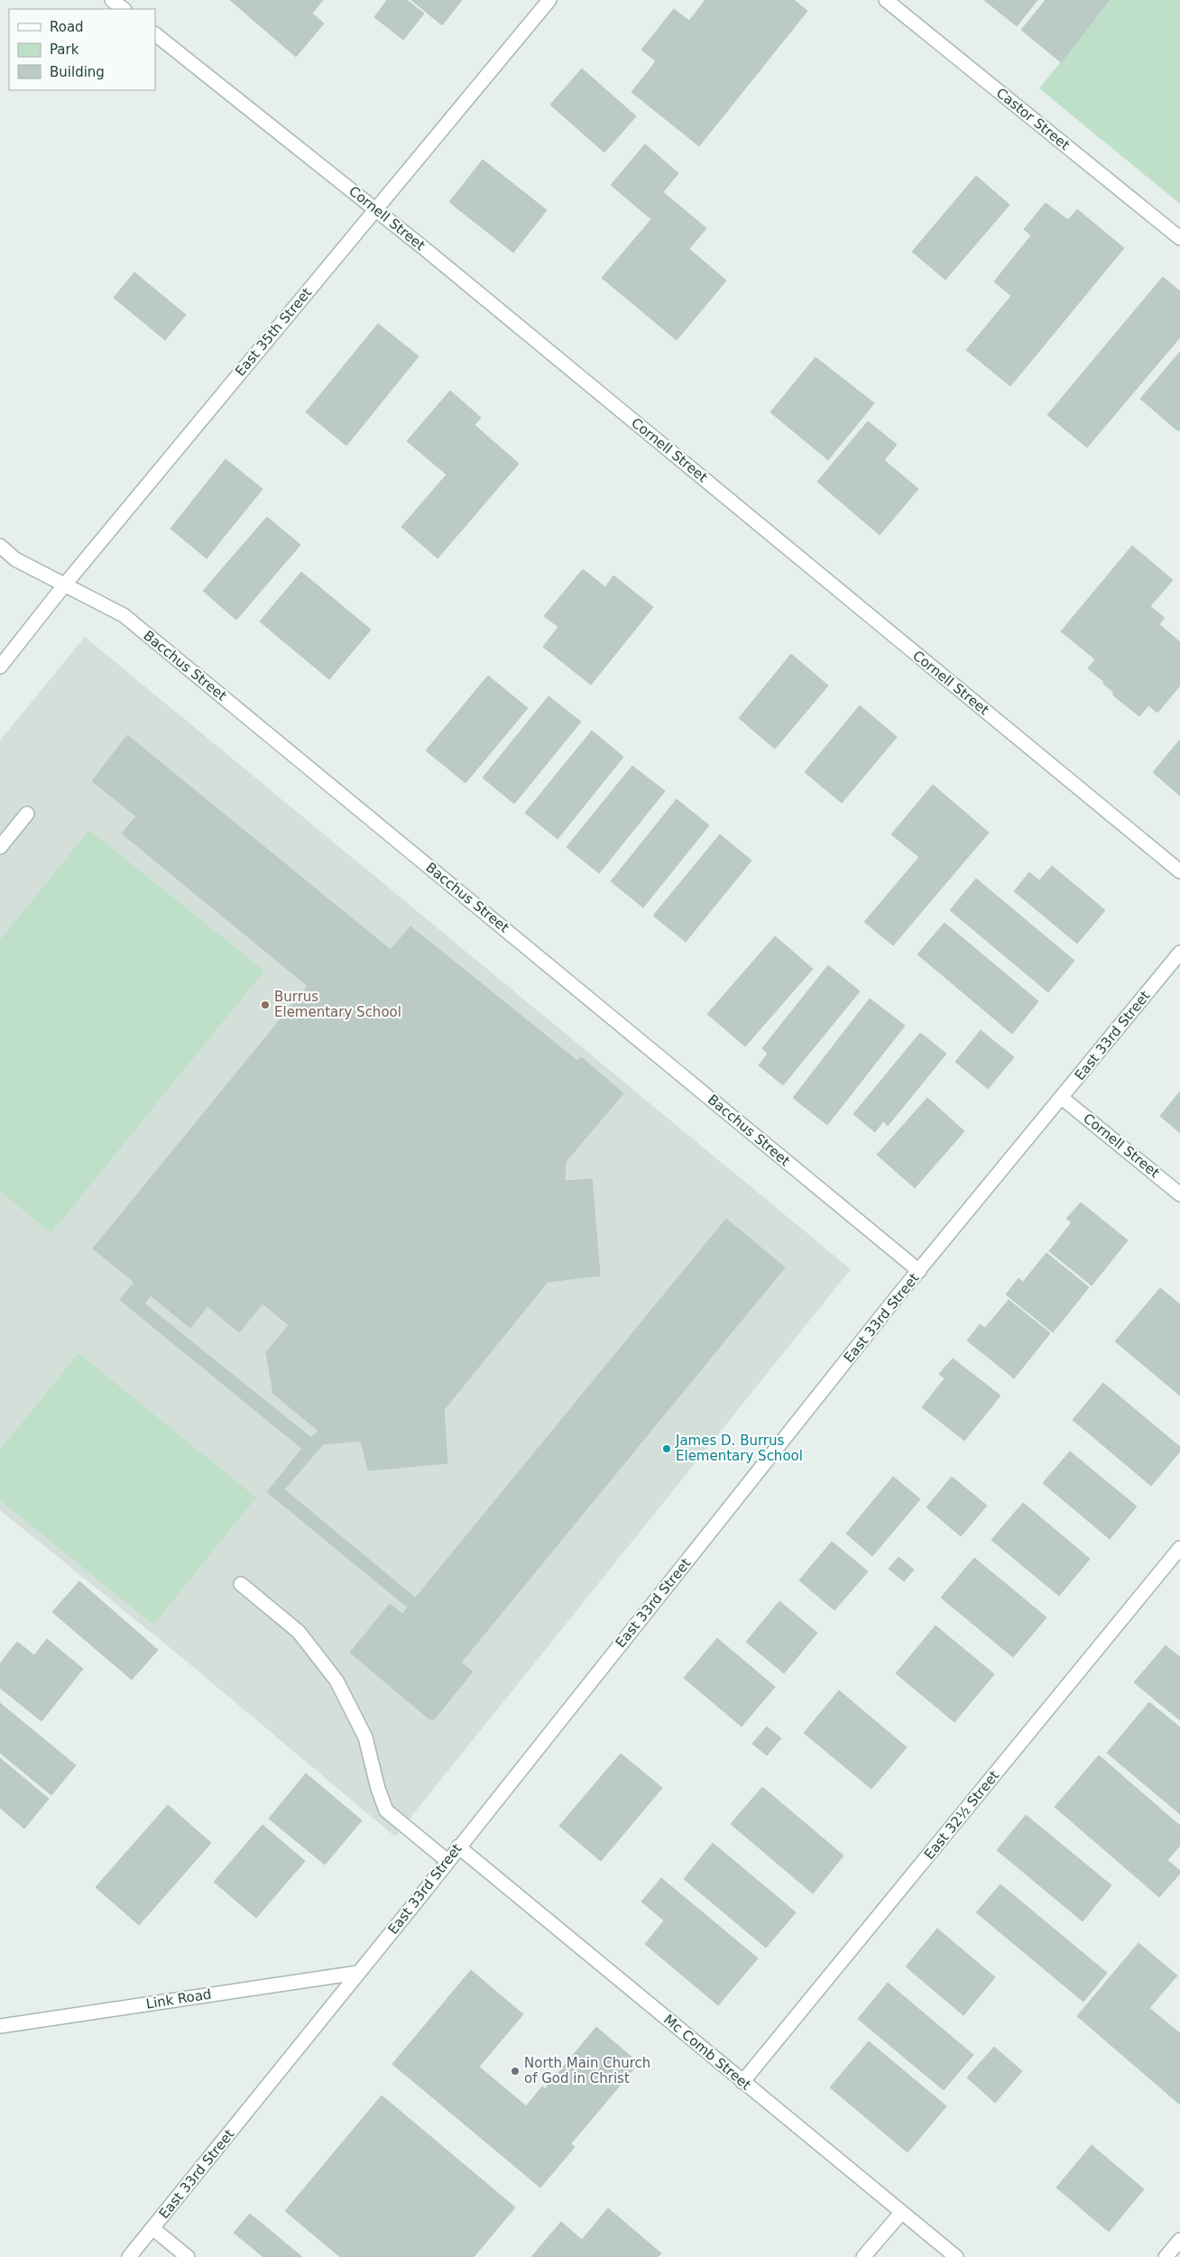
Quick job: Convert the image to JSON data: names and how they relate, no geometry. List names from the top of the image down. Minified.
{"streets":{"street":["Castor Street","Cornell Street","East 35th Street","Bacchus Street","East 33rd Street","East 32½ Street","Link Road","Mc Comb Street"]},"crossings":[["Cornell Street","East 35th Street"],["Cornell Street","East 33rd Street"],["East 35th Street","Bacchus Street"],["Bacchus Street","East 33rd Street"],["East 33rd Street","Link Road"],["East 33rd Street","Mc Comb Street"],["East 32½ Street","Mc Comb Street"]],"places":["Burrus Elementary School","James D. Burrus Elementary School","North Main Church of God in Christ"],"legend":["Road","Park","Building"]}
